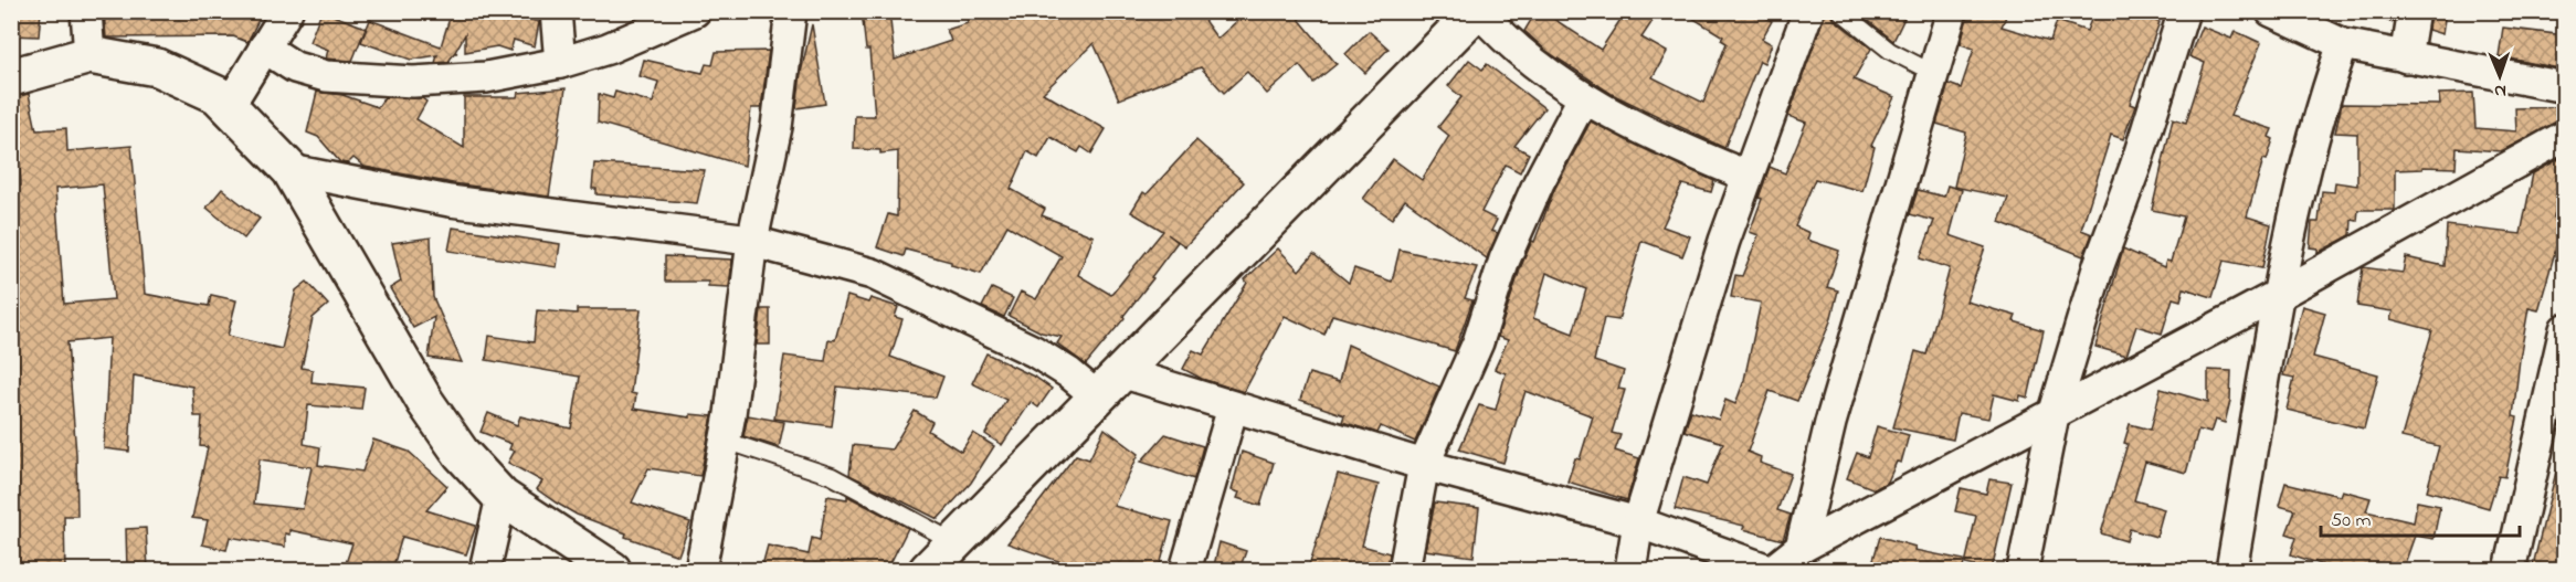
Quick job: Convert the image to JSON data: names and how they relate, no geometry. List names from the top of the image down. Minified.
{"scale_bar":"50 m","north":"bottom"}
